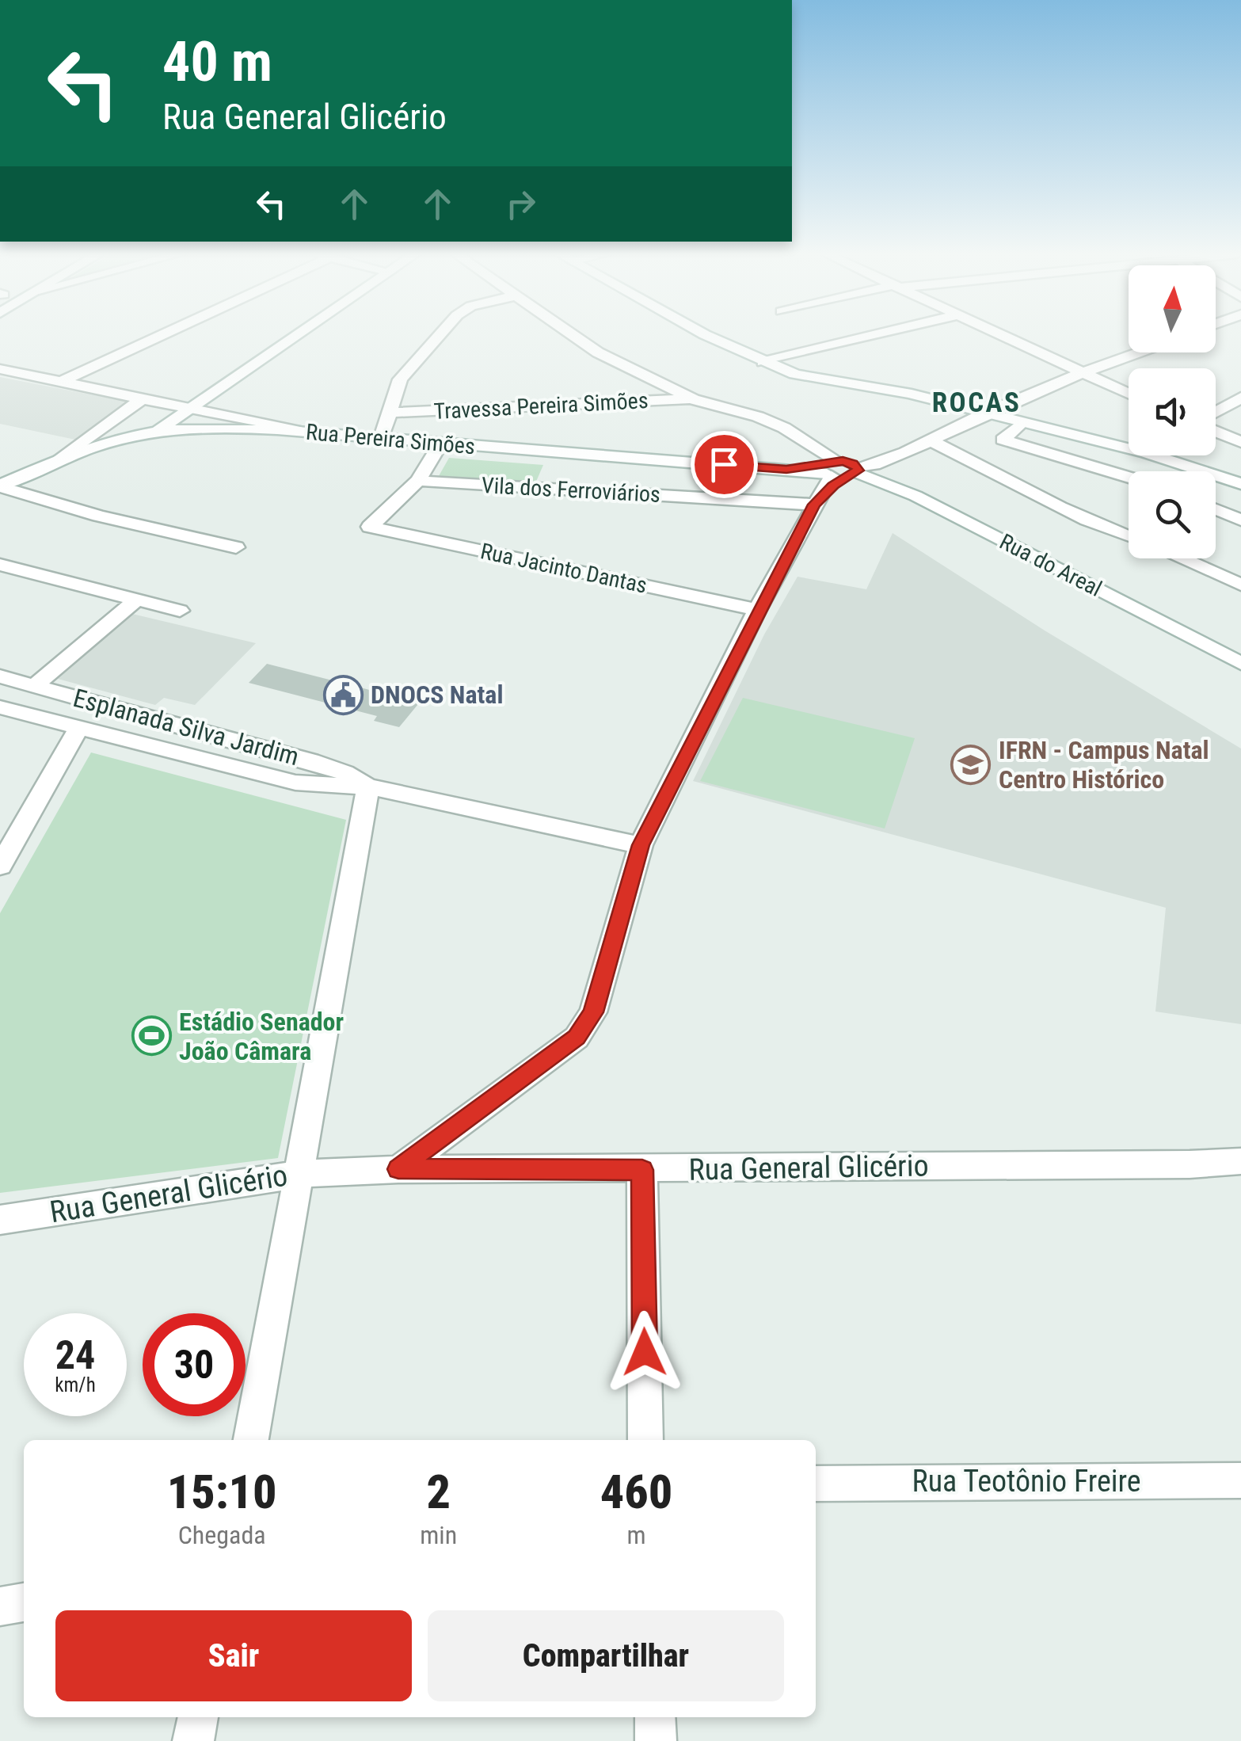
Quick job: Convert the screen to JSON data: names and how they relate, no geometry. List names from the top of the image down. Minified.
{"streets":{"street":["Travessa Pereira Simões","Rua Pereira Simões","Vila dos Ferroviários","Rua do Areal","Rua Jacinto Dantas","Esplanada Silva Jardim","Rua General Glicério","Rua Teotônio Freire"]},"crossings":[["Rua Pereira Simões","Rua do Areal"],["Vila dos Ferroviários","Rua Jacinto Dantas"]],"districts":["ROCAS"],"places":{"public building":["DNOCS Natal"],"school or university":["IFRN - Campus Natal Centro Histórico"],"sports":["Estádio Senador João Câmara"]},"north":"top","page":{"turn":["40 m","Rua General Glicério"],"speed":"24 km/h","limit":"30","eta":["15:10","Chegada","2","min","460","m"],"buttons":["Sair","Compartilhar"]}}
